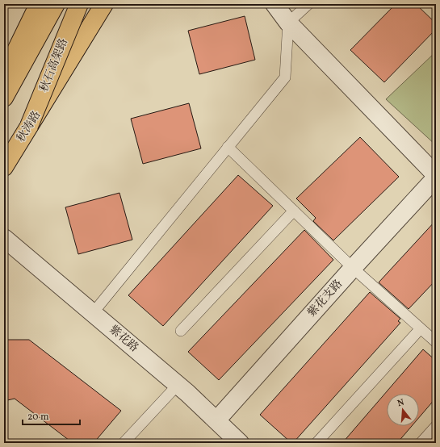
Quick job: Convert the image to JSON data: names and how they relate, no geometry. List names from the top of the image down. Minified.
{"streets":{"main road":["秋石高架路","秋涛路"],"street":["紫花支路","紫花路"]},"crossings":[["秋石高架路","秋涛路"],["紫花支路","紫花路"]],"scale_bar":"20 m","north":"top"}
